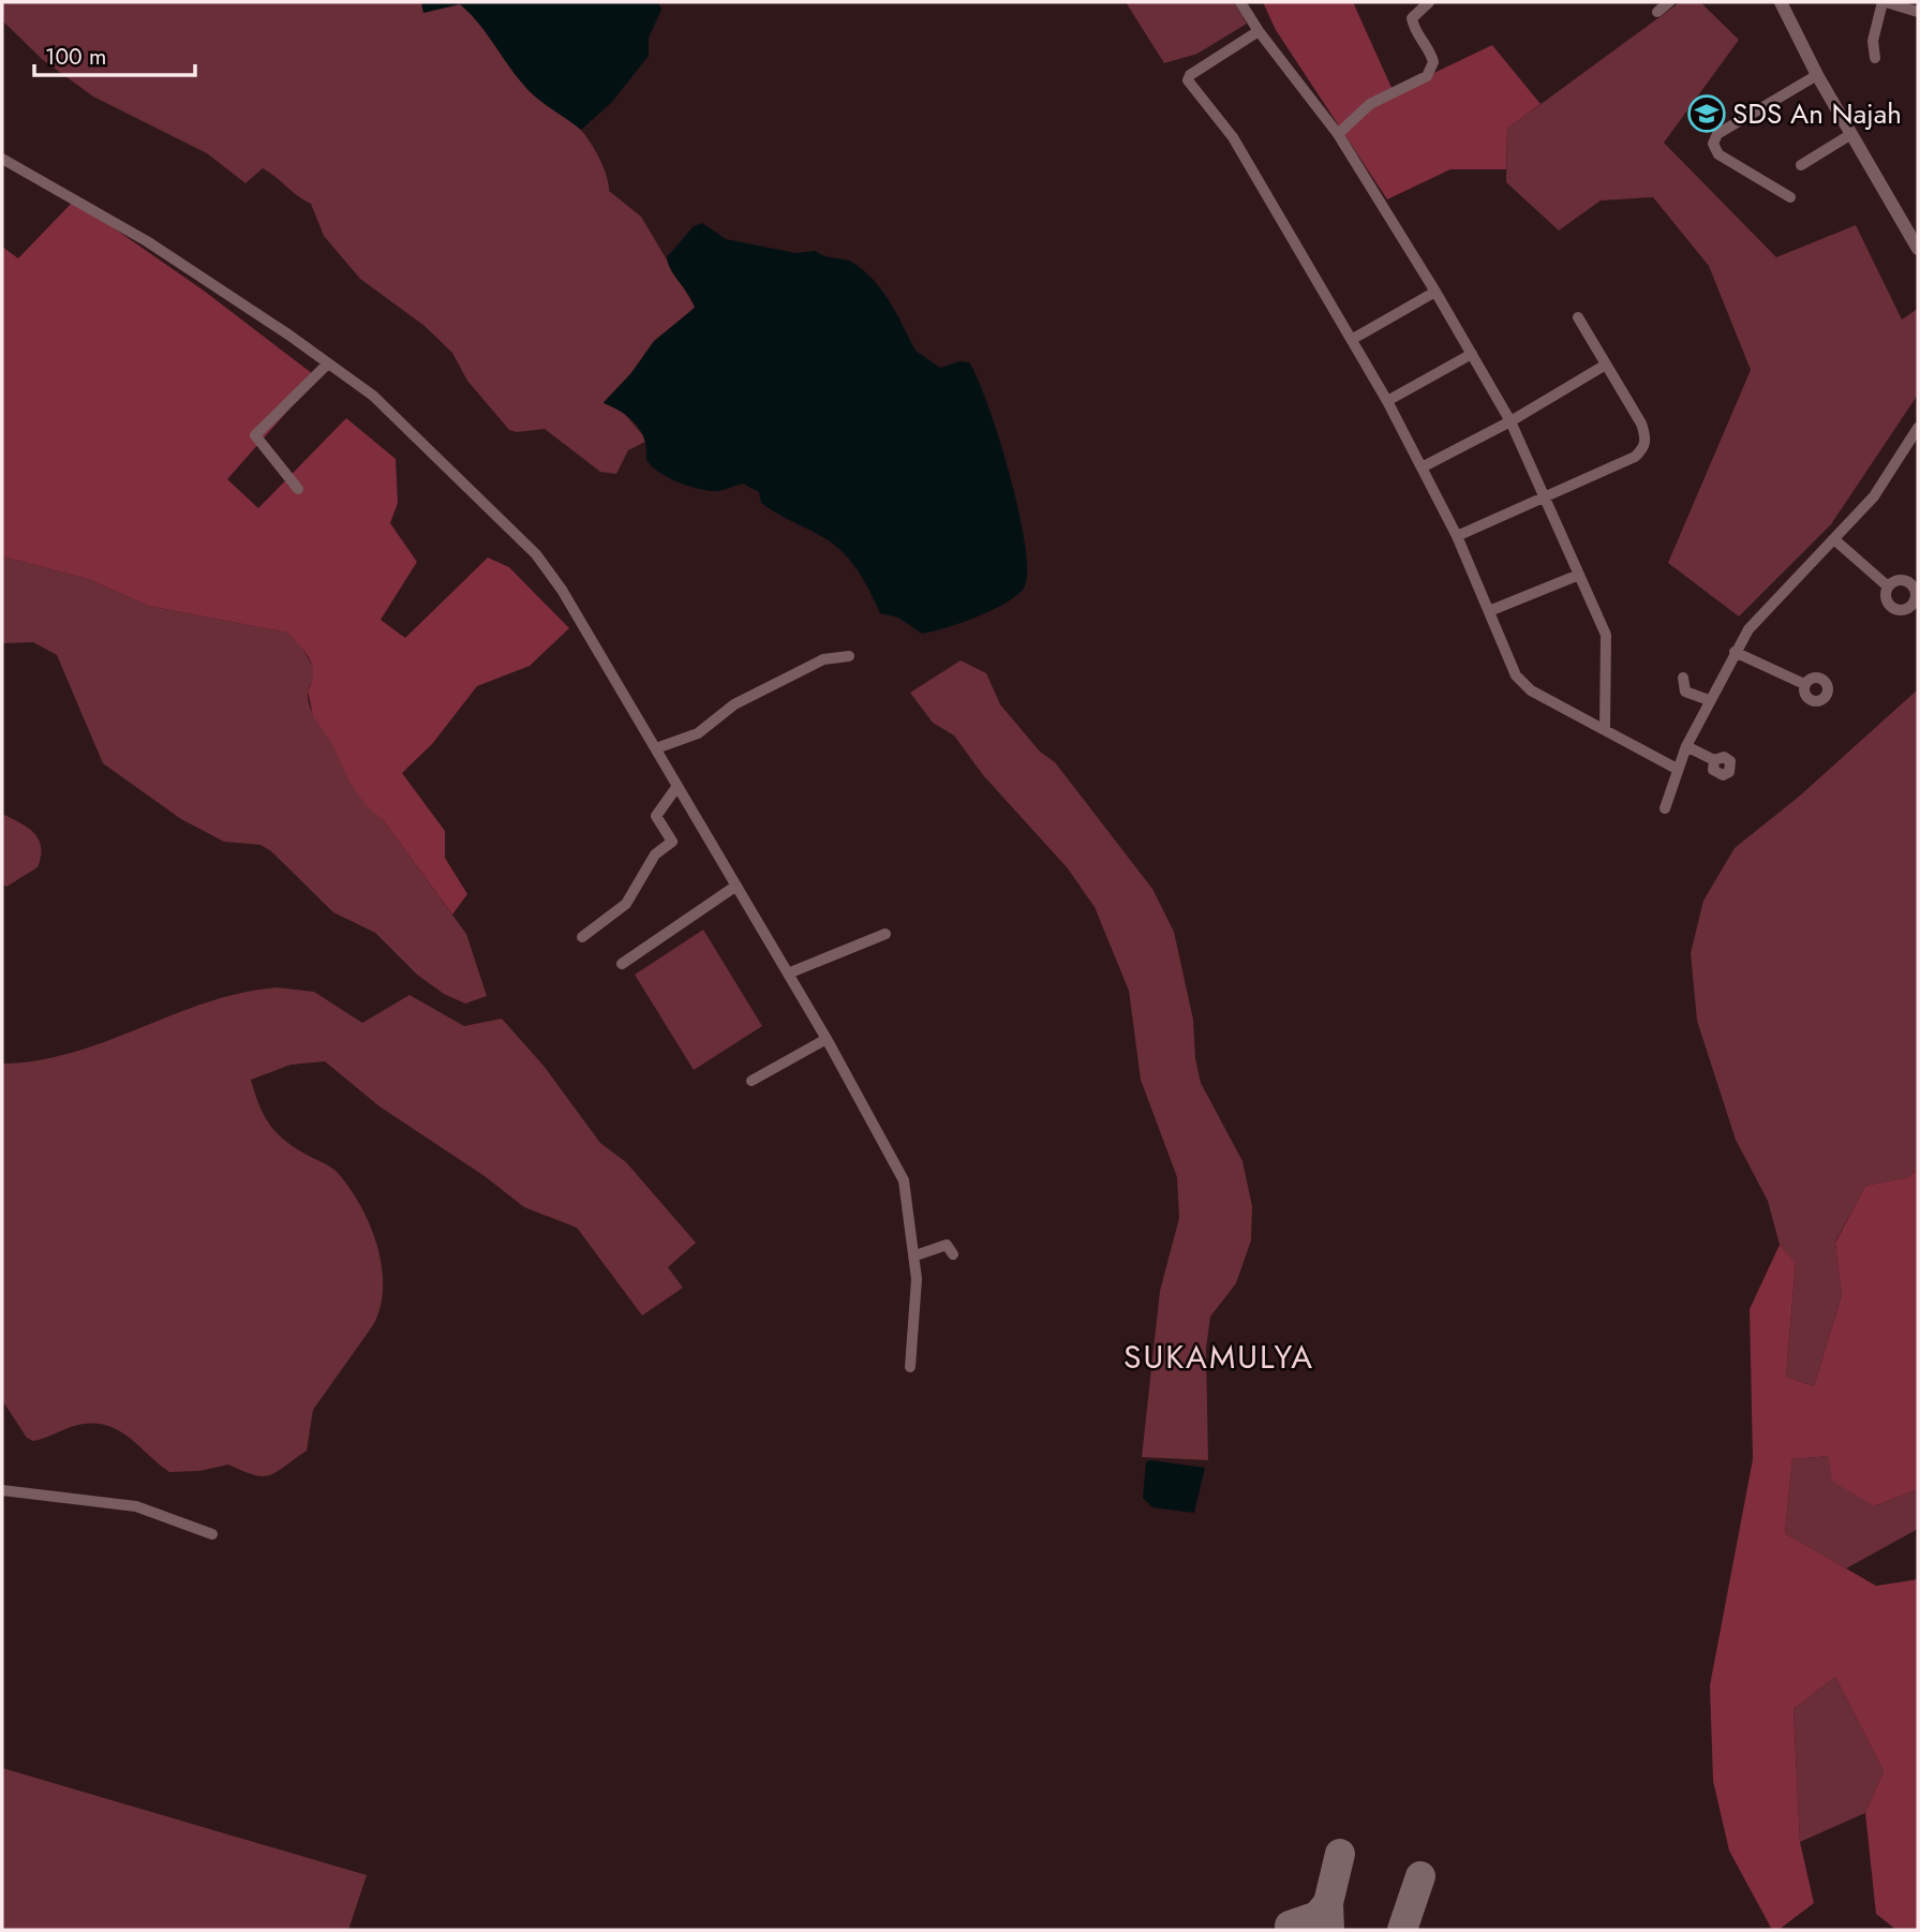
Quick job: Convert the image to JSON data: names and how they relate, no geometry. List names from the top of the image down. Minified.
{"districts":["SUKAMULYA"],"places":{"school or university":["SDS An Najah"]},"scale_bar":"100 m"}
